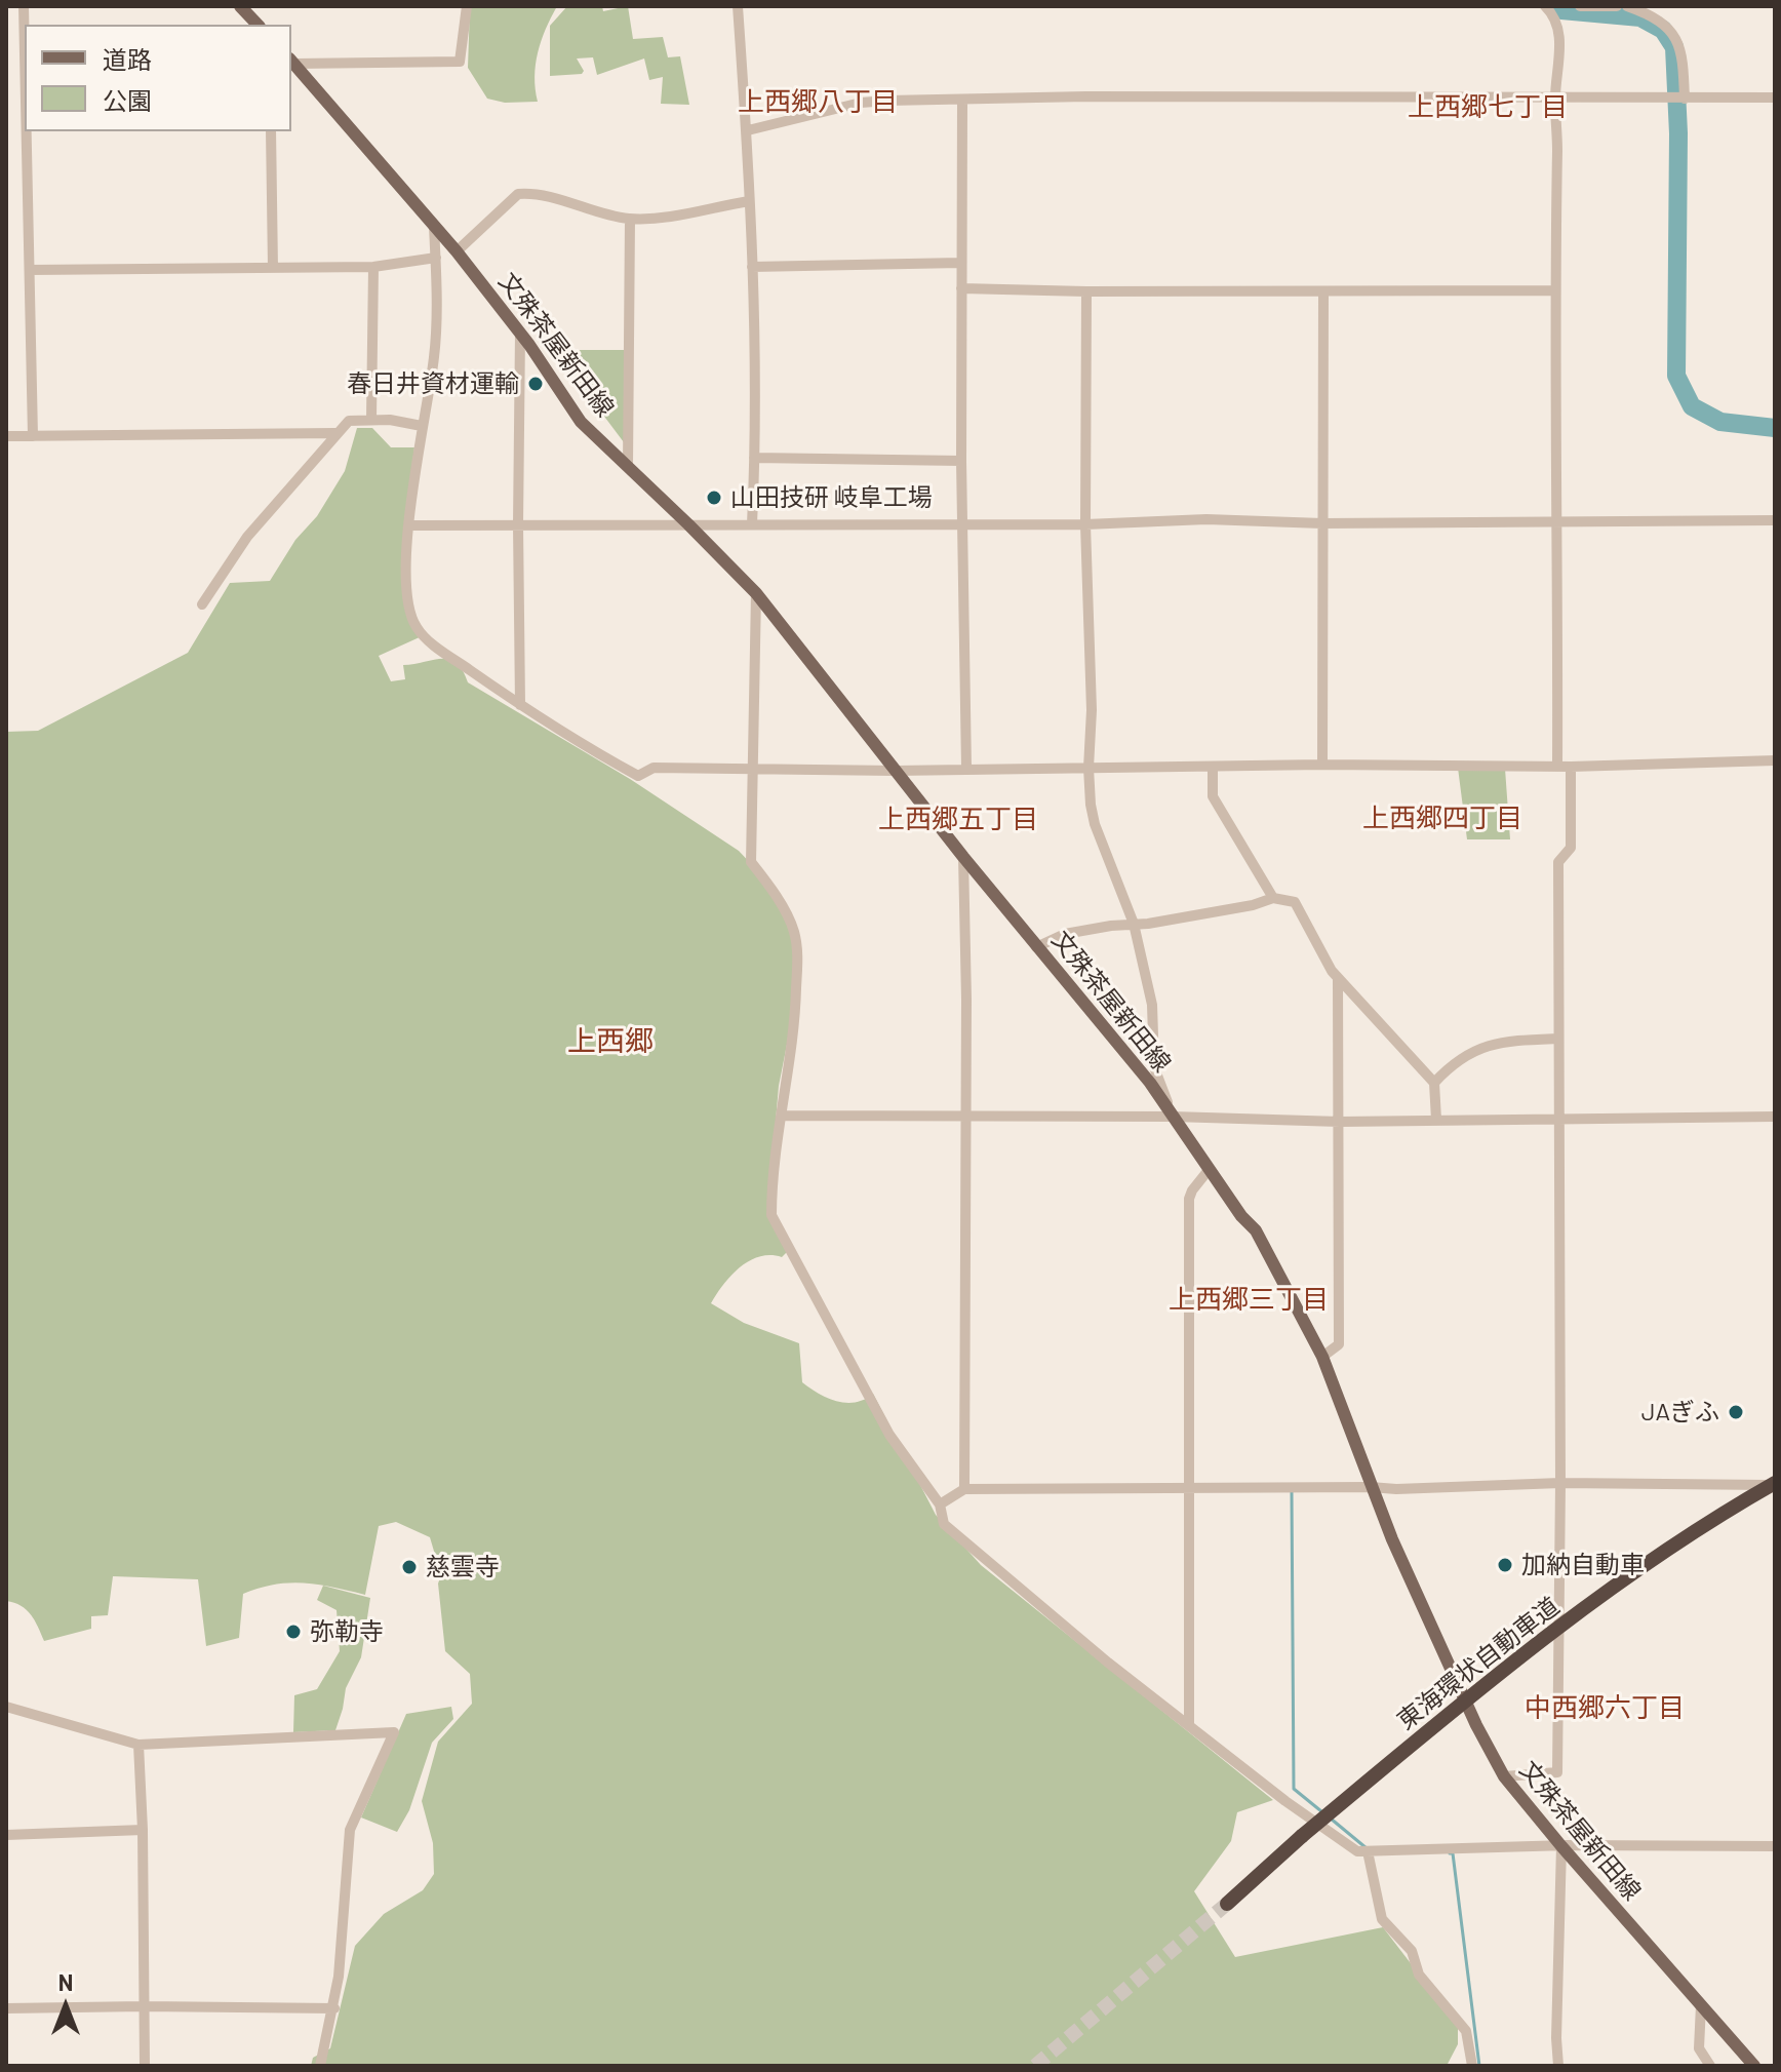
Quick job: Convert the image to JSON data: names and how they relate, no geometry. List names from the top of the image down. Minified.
{"streets":{"highway":["東海環状自動車道"],"main road":["文殊茶屋新田線"]},"districts":["上西郷八丁目","上西郷七丁目","上西郷四丁目","上西郷五丁目","上西郷","上西郷三丁目","中西郷六丁目"],"places":["春日井資材運輸","山田技研 岐阜工場","JAぎふ","加納自動車","慈雲寺","弥勒寺"],"legend":["道路","公園"],"north":"top"}
